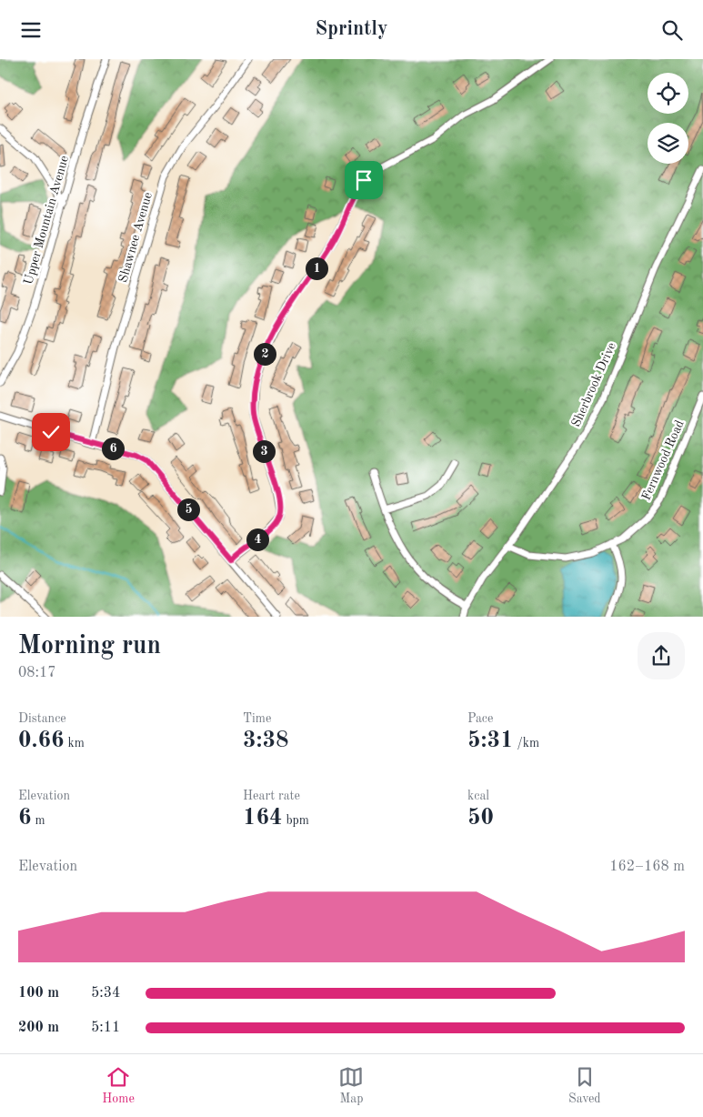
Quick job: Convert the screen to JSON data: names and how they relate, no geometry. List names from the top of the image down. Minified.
{"streets":{"street":["Upper Mountain Avenue","Shawnee Avenue","Sherbrook Drive","Fernwood Road"]},"crossings":[["Sherbrook Drive","Fernwood Road"]],"page":{"header":"Sprintly","pins":["1","2","6","3","5","4"],"heading":["Morning run","08:17"],"stats":[["Distance","0.66 km"],["Time","3:38"],["Pace","5:31 /km"],["Elevation","6 m"],["Heart rate","164 bpm"],["kcal","50"]],"chart":["Elevation","162–168 m"],"list":[{"name":"100 m","note":"5:34"},{"name":"200 m","note":"5:11"}],"tabs":["Home","Map","Saved"]}}
